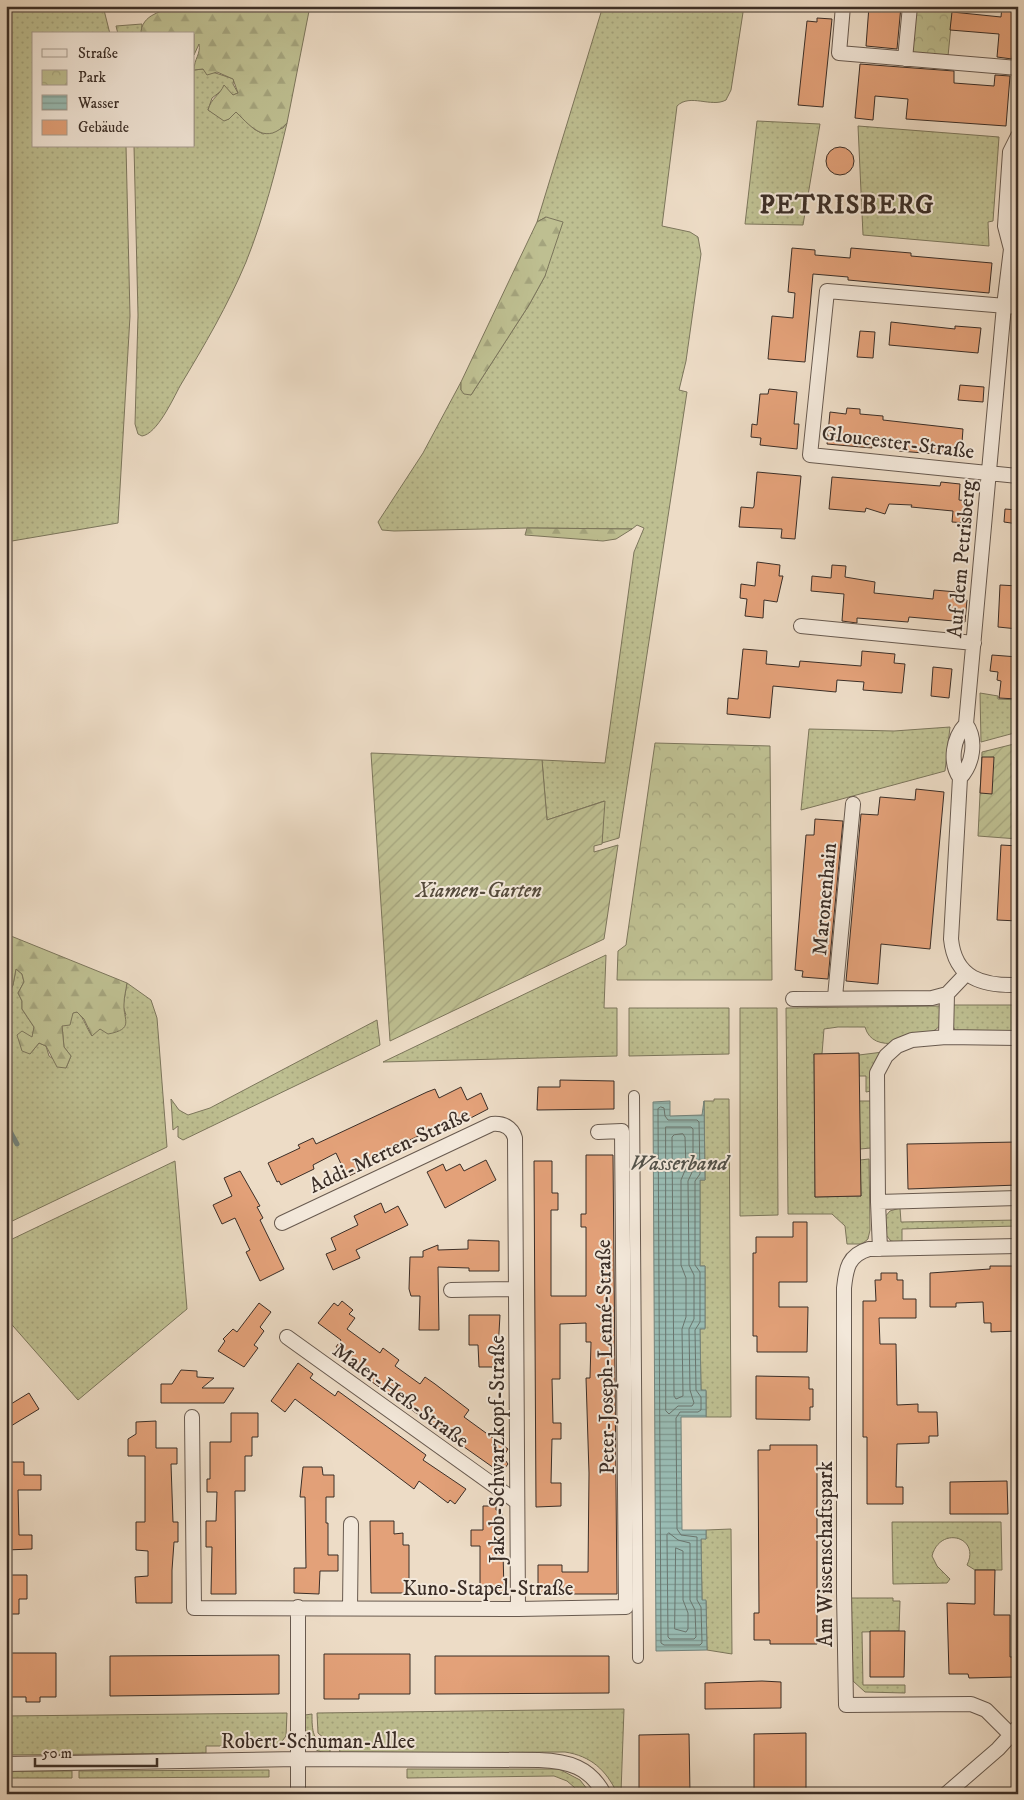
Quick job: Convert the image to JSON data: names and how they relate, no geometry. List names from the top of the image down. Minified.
{"streets":{"street":["Gloucester-Straße","Auf dem Petrisberg","Maronenhain","Addi-Merten-Straße","Peter-Joseph-Lenné-Straße","Maler-Heß-Straße","Jakob-Schwarzkopf-Straße","Am Wissenschaftspark","Kuno-Stapel-Straße","Robert-Schuman-Allee"]},"crossings":[["Gloucester-Straße","Auf dem Petrisberg"],["Addi-Merten-Straße","Jakob-Schwarzkopf-Straße"],["Peter-Joseph-Lenné-Straße","Kuno-Stapel-Straße"],["Maler-Heß-Straße","Jakob-Schwarzkopf-Straße"],["Jakob-Schwarzkopf-Straße","Kuno-Stapel-Straße"]],"districts":["PETRISBERG"],"water":["Wasserband"],"parks":["Xiamen-Garten"],"legend":["Straße","Park","Wasser","Gebäude"],"scale_bar":"50 m"}
